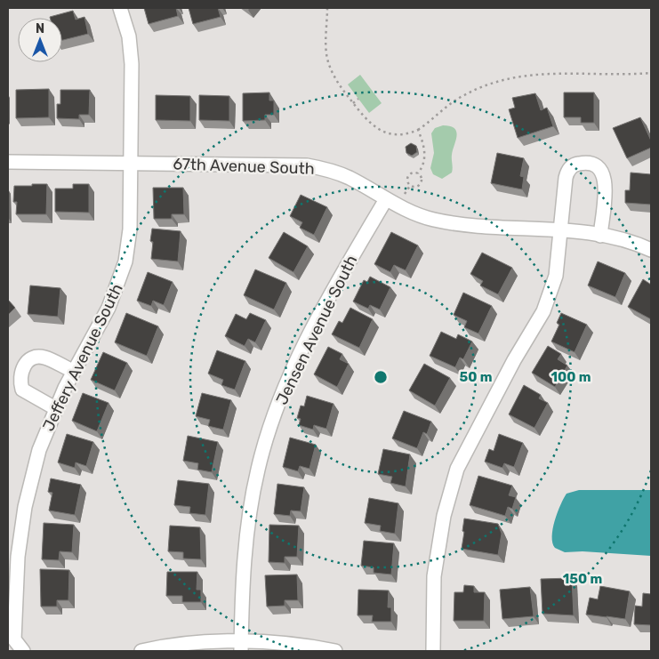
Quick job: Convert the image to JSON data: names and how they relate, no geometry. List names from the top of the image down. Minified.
{"streets":{"street":["67th Avenue South","Jensen Avenue South","Jeffery Avenue South"]},"crossings":[["67th Avenue South","Jensen Avenue South"],["67th Avenue South","Jeffery Avenue South"]],"north":"top","rings":["50 m","100 m","150 m"]}
